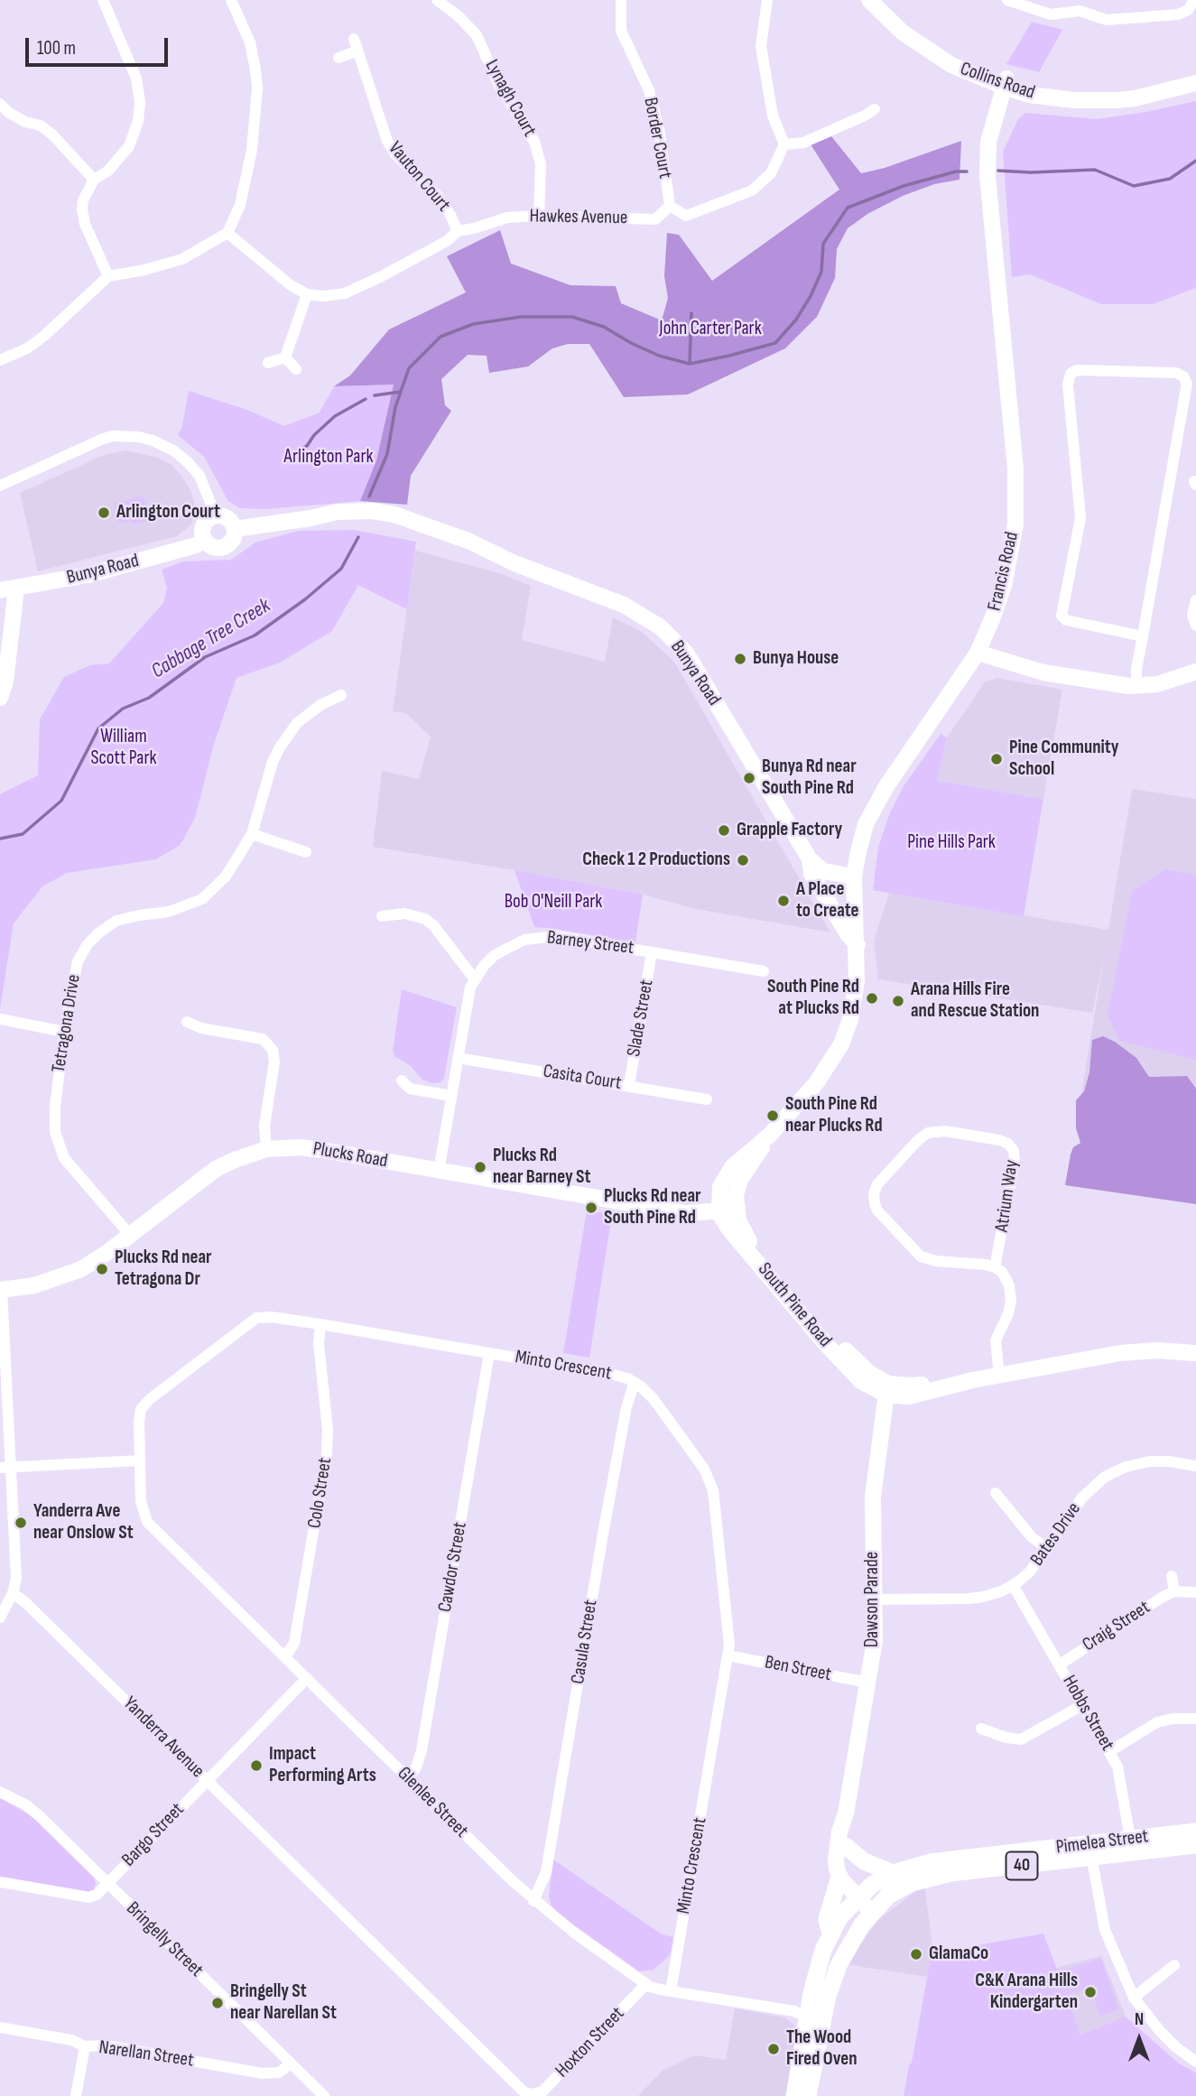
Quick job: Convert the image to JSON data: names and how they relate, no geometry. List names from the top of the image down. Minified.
{"streets":{"main road":["Pimelea Street","40"],"street":["Collins Road","Lynagh Court","Border Court","Vauton Court","Hawkes Avenue","Bunya Road","Francis Road","Barney Street","Slade Street","Tetragona Drive","Casita Court","Plucks Road","Atrium Way","South Pine Road","Minto Crescent","Colo Street","Bates Drive","Cawdor Street","Dawson Parade","Craig Street","Casula Street","Ben Street","Hobbs Street","Yanderra Avenue","Glenlee Street","Bargo Street","Bringelly Street","Hoxton Street","Narellan Street"]},"crossings":[["Collins Road","Francis Road"],["Lynagh Court","Hawkes Avenue"],["Border Court","Hawkes Avenue"],["Vauton Court","Hawkes Avenue"],["Bunya Road","Francis Road"],["Barney Street","Slade Street"],["Barney Street","Casita Court"],["Barney Street","Plucks Road"],["Slade Street","Casita Court"],["Tetragona Drive","Plucks Road"],["Plucks Road","South Pine Road"],["South Pine Road","Dawson Parade"],["Minto Crescent","Colo Street"],["Minto Crescent","Cawdor Street"],["Minto Crescent","Casula Street"],["Minto Crescent","Ben Street"],["Minto Crescent","Glenlee Street"],["Colo Street","Glenlee Street"],["Bates Drive","Dawson Parade"],["Bates Drive","Hobbs Street"],["Cawdor Street","Glenlee Street"],["Dawson Parade","Ben Street"],["Dawson Parade","Pimelea Street"],["Dawson Parade","40"],["Craig Street","Hobbs Street"],["Casula Street","Glenlee Street"],["Hobbs Street","Pimelea Street"],["Yanderra Avenue","Bargo Street"],["Yanderra Avenue","Hoxton Street"],["Glenlee Street","Bargo Street"],["Glenlee Street","40"],["Glenlee Street","Hoxton Street"],["Bargo Street","Bringelly Street"],["Pimelea Street","40"],["Bringelly Street","Narellan Street"]],"water":["Cabbage Tree Creek"],"parks":["John Carter Park","Arlington Park","William Scott Park","Pine Hills Park","Bob O'Neill Park"],"places":["Arlington Court","Bunya House","Pine Community School","Bunya Rd near South Pine Rd","Grapple Factory","Check 1 2 Productions","A Place to Create","South Pine Rd at Plucks Rd","Arana Hills Fire and Rescue Station","South Pine Rd near Plucks Rd","Plucks Rd near Barney St","Plucks Rd near South Pine Rd","Plucks Rd near Tetragona Dr","Yanderra Ave near Onslow St","Impact Performing Arts","GlamaCo","C&K Arana Hills Kindergarten","Bringelly St near Narellan St","The Wood Fired Oven"],"scale_bar":"100 m","north":"top"}
